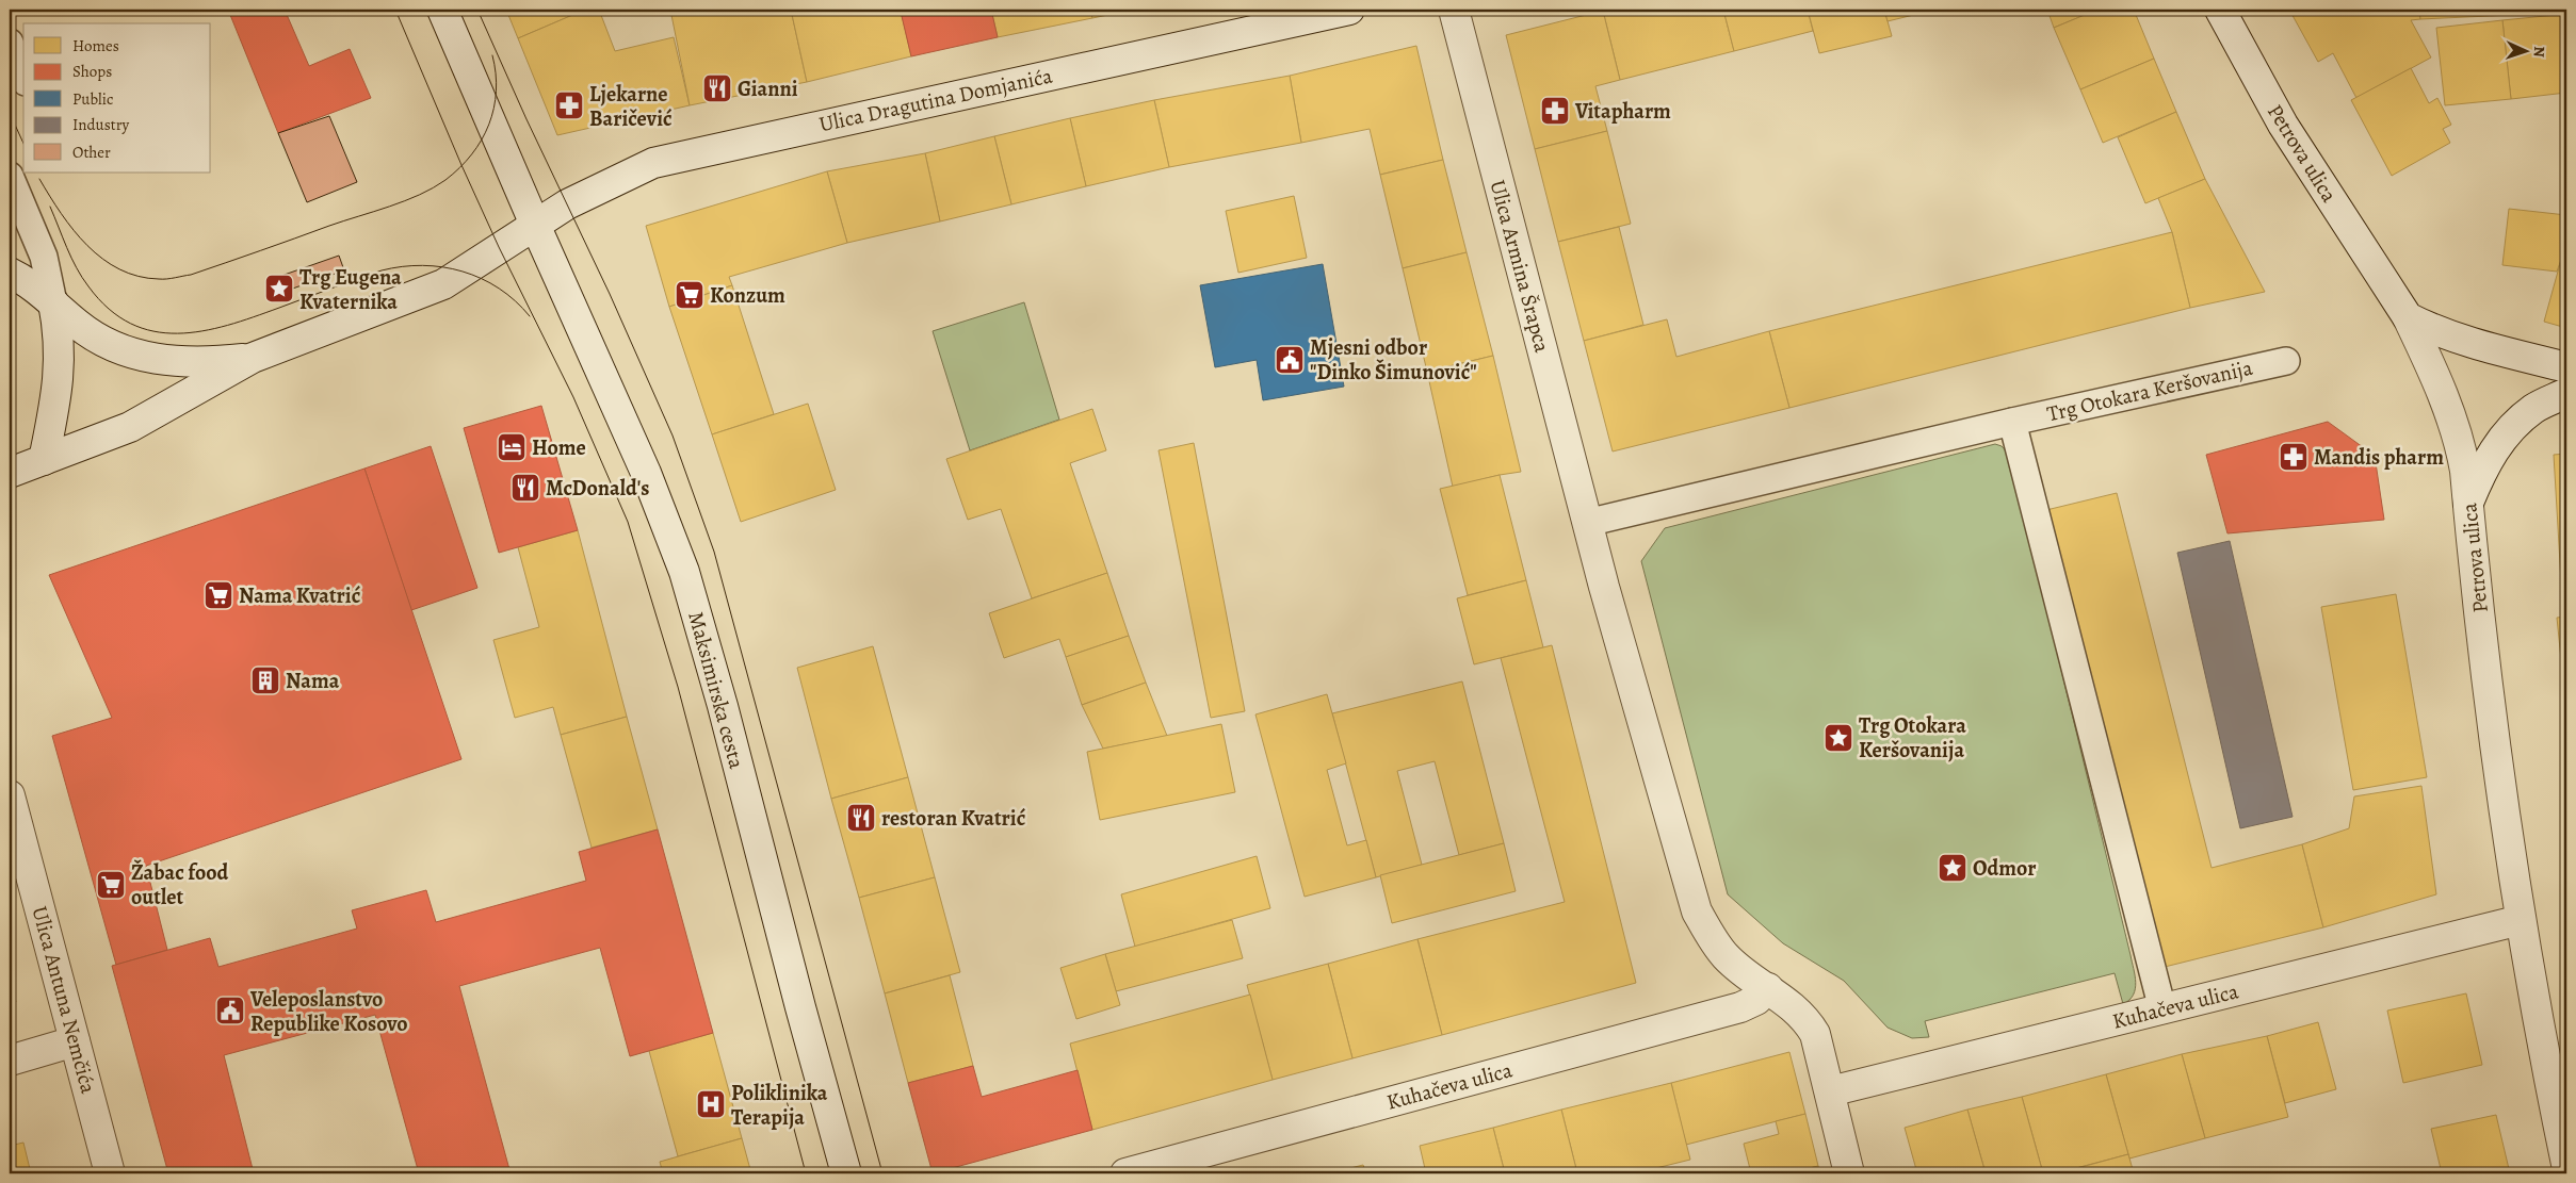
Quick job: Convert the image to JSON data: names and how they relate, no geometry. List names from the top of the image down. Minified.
{"streets":{"street":["Ulica Dragutina Domjanića","Petrova ulica","Ulica Armina Šrapca","Maksimirska cesta","Ulica Antuna Nemčića","Kuhačeva ulica"],"lane":["Trg Otokara Keršovanija"]},"crossings":[["Ulica Dragutina Domjanića","Maksimirska cesta"],["Petrova ulica","Kuhačeva ulica"],["Ulica Armina Šrapca","Trg Otokara Keršovanija"]],"places":{"restaurant":["Gianni","McDonald's","restoran Kvatrić"],"pharmacy":["Ljekarne Baričević","Vitapharm","Mandis pharm"],"place":["Trg Eugena Kvaternika","Trg Otokara Keršovanija","Odmor"],"supermarket":["Konzum","Nama Kvatrić","Žabac food outlet"],"public building":["Mjesni odbor \"Dinko Šimunović\"","Veleposlanstvo Republike Kosovo"],"hotel":["Home"],"building":["Nama"],"hospital":["Poliklinika Terapija"]},"legend":["Homes","Shops","Public","Industry","Other"],"north":"right"}
